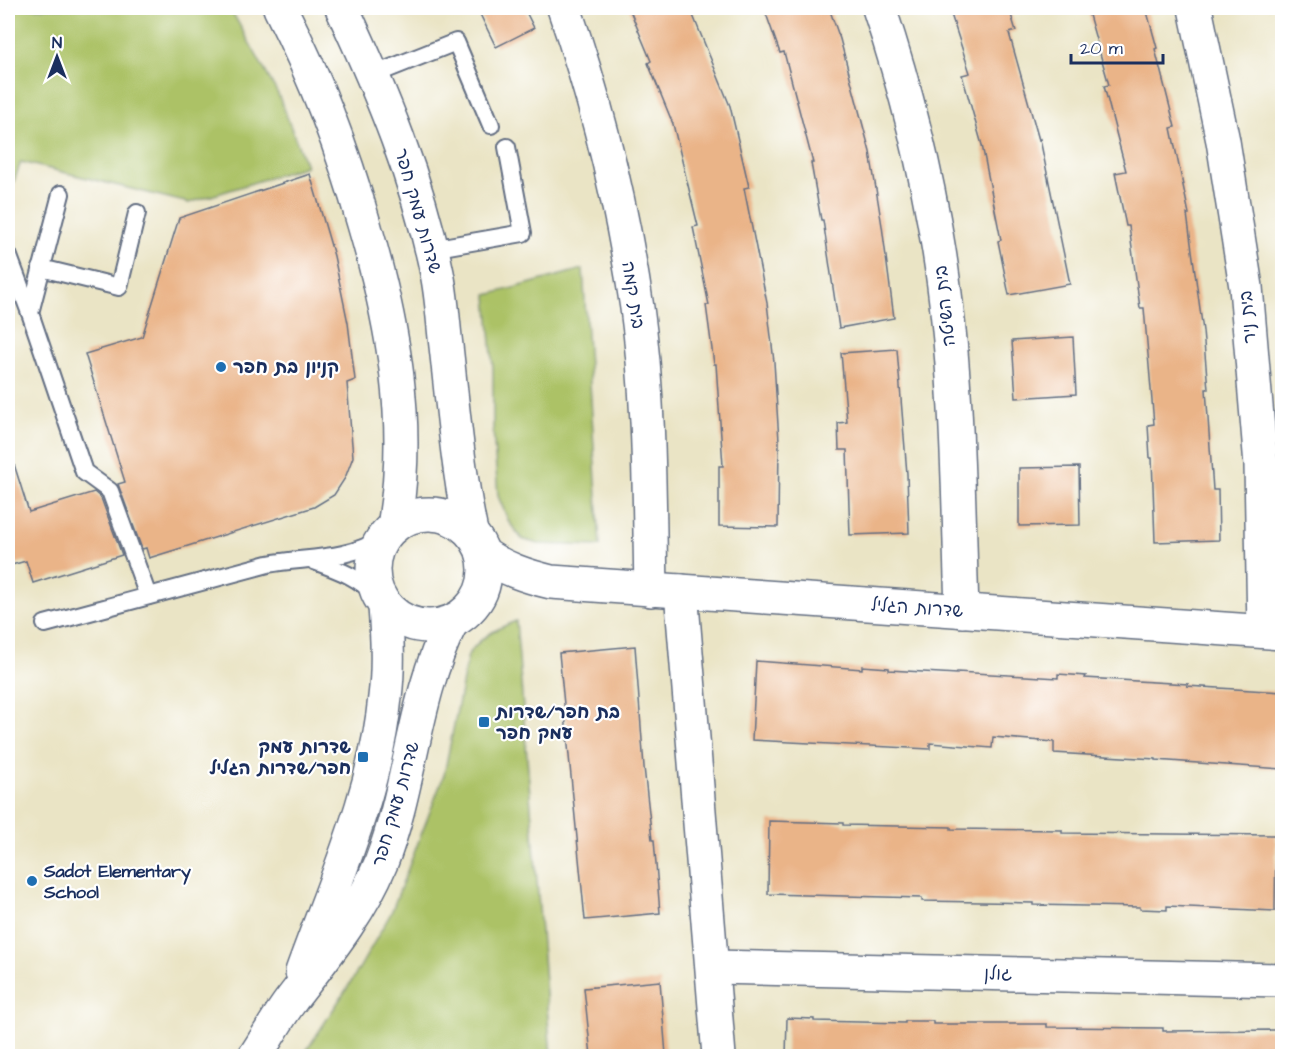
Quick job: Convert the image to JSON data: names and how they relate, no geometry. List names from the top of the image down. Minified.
{"streets":{"street":["שדרות עמק חפר","בית קמה","בית השיטה","בית ניר","שדרות הגליל","גולן"]},"crossings":[["שדרות עמק חפר","שדרות הגליל"],["בית קמה","שדרות הגליל"],["בית השיטה","שדרות הגליל"],["בית ניר","שדרות הגליל"]],"places":{"other":["קניון בת חפר","Sadot Elementary School"],"transit":["בת חפר/שדרות עמק חפר","שדרות עמק חפר/שדרות הגליל"]},"scale_bar":"20 m","north":"top"}
